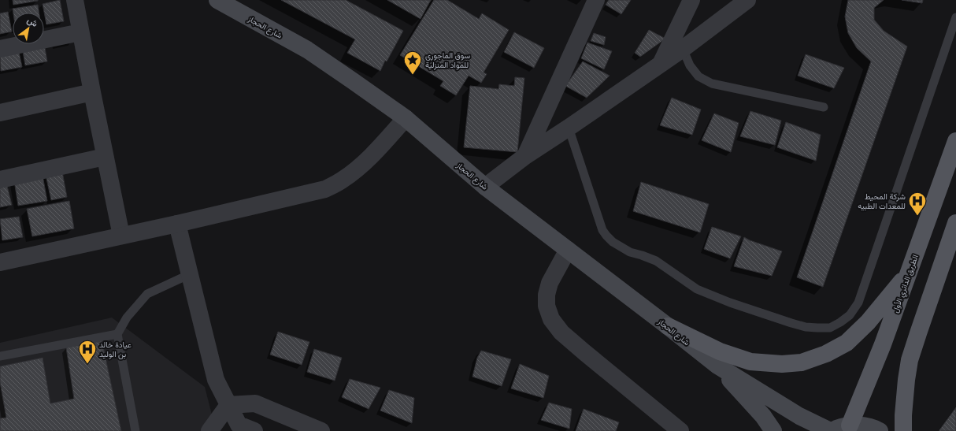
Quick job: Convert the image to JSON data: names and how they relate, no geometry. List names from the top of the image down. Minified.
{"streets":{"main road":["شارع الحجاز","الطريق الدائري الأول"]},"places":{"place":["سوق الماجوري للمواد المنزلية"],"hospital":["شركة المحيط للمعدات الطبيه","عيادة خالد بن الوليد"]},"north":"top right"}
